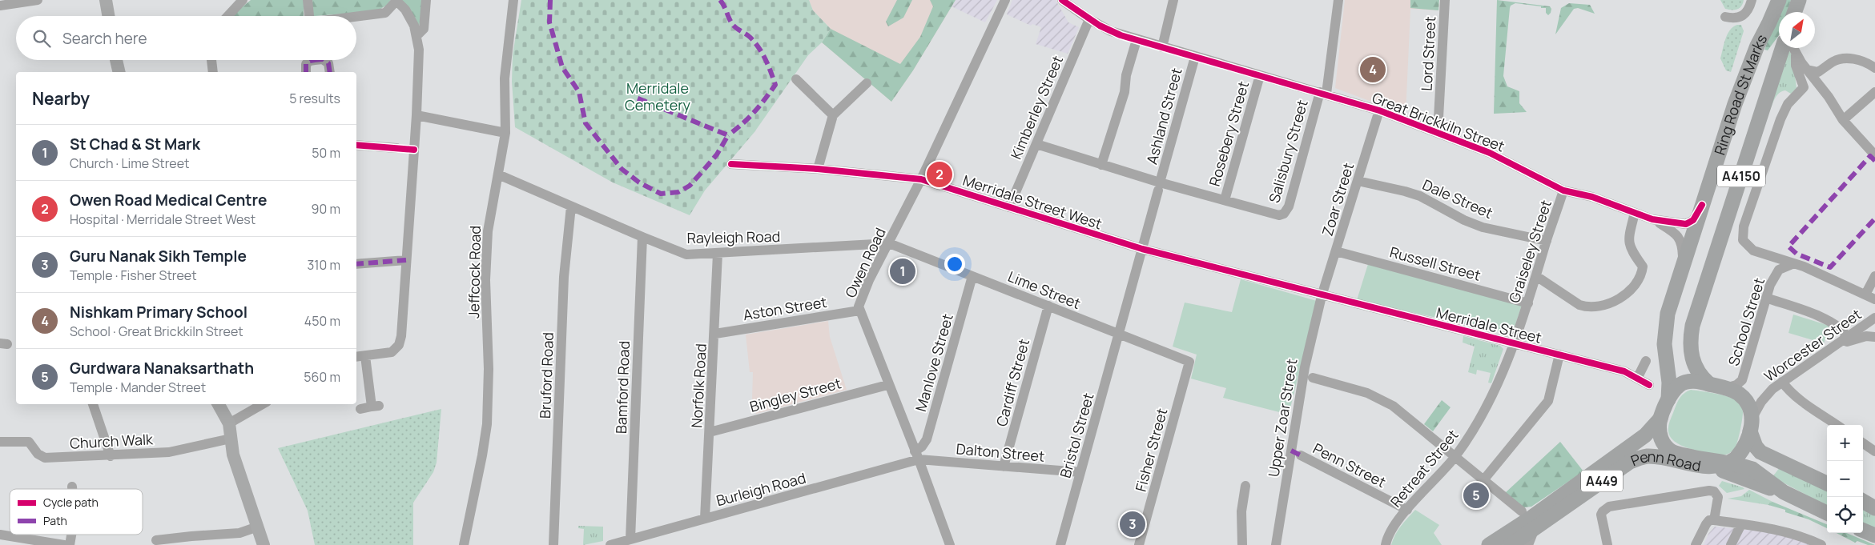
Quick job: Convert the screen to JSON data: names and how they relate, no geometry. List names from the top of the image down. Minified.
{"streets":{"highway":["Ring Road St Marks","A4150","Penn Road","A449"],"street":["Lord Street","Kimberley Street","Ashland Street","Great Brickkiln Street","Rosebery Street","Salisbury Street","Dale Street","Zoar Street","Merridale Street West","Rayleigh Road","Graiseley Street","Owen Road","Russell Street","Jeffcock Road","Lime Street","Aston Street","School Street","Merridale Street","Worcester Street","Manlove Street","Bruford Road","Cardiff Street","Norfolk Road","Bamford Road","Bingley Street","Upper Zoar Street","Bristol Street","Church Walk","Fisher Street","Dalton Street","Penn Street","Retreat Street","Burleigh Road"]},"crossings":[["Lord Street","Great Brickkiln Street"],["Ring Road St Marks","Great Brickkiln Street"],["Ring Road St Marks","A4150"],["Ring Road St Marks","School Street"],["Ring Road St Marks","Worcester Street"],["Ring Road St Marks","Penn Road"],["Kimberley Street","Great Brickkiln Street"],["Kimberley Street","Merridale Street West"],["Ashland Street","Great Brickkiln Street"],["Ashland Street","Merridale Street West"],["Ashland Street","Lime Street"],["Ashland Street","Bristol Street"],["Great Brickkiln Street","Rosebery Street"],["Great Brickkiln Street","Salisbury Street"],["Great Brickkiln Street","Zoar Street"],["Great Brickkiln Street","Graiseley Street"],["Rosebery Street","Salisbury Street"],["A4150","School Street"],["A4150","Worcester Street"],["A4150","Penn Road"],["Dale Street","Zoar Street"],["Dale Street","Graiseley Street"],["Zoar Street","Merridale Street West"],["Zoar Street","Russell Street"],["Zoar Street","Merridale Street"],["Zoar Street","Upper Zoar Street"],["Merridale Street West","Owen Road"],["Merridale Street West","Merridale Street"],["Merridale Street West","Upper Zoar Street"],["Rayleigh Road","Owen Road"],["Rayleigh Road","Jeffcock Road"],["Rayleigh Road","Lime Street"],["Rayleigh Road","Bruford Road"],["Rayleigh Road","Norfolk Road"],["Rayleigh Road","Bamford Road"],["Graiseley Street","Russell Street"],["Graiseley Street","Merridale Street"],["Graiseley Street","Retreat Street"],["Owen Road","Lime Street"],["Owen Road","Aston Street"],["Owen Road","Manlove Street"],["Owen Road","Bingley Street"],["Owen Road","Dalton Street"],["Owen Road","Burleigh Road"],["Lime Street","Manlove Street"],["Lime Street","Cardiff Street"],["Lime Street","Bristol Street"],["Lime Street","Fisher Street"],["Aston Street","Norfolk Road"],["School Street","Worcester Street"],["School Street","Penn Road"],["Merridale Street","Upper Zoar Street"],["Merridale Street","Retreat Street"],["Worcester Street","Penn Road"],["Manlove Street","Dalton Street"],["Manlove Street","Burleigh Road"],["Cardiff Street","Dalton Street"],["Norfolk Road","Bingley Street"],["Norfolk Road","Burleigh Road"],["Bamford Road","Burleigh Road"],["Bristol Street","Dalton Street"],["Dalton Street","Burleigh Road"],["Penn Street","Retreat Street"]],"parks":["Merridale Cemetery"],"legend":["Cycle path","Path"],"north":"top right","page":{"search":"Search here","pins":["4","2","1","5","3"],"heading":["Nearby","5 results"],"list":[{"mark":"1","name":"St Chad & St Mark","note":"Church · Lime Street","value":"50 m"},{"mark":"2","name":"Owen Road Medical Centre","note":"Hospital · Merridale Street West","value":"90 m"},{"mark":"3","name":"Guru Nanak Sikh Temple","note":"Temple · Fisher Street","value":"310 m"},{"mark":"4","name":"Nishkam Primary School","note":"School · Great Brickkiln Street","value":"450 m"},{"mark":"5","name":"Gurdwara Nanaksarthath","note":"Temple · Mander Street","value":"560 m"}],"map_buttons":["+","−"]}}
